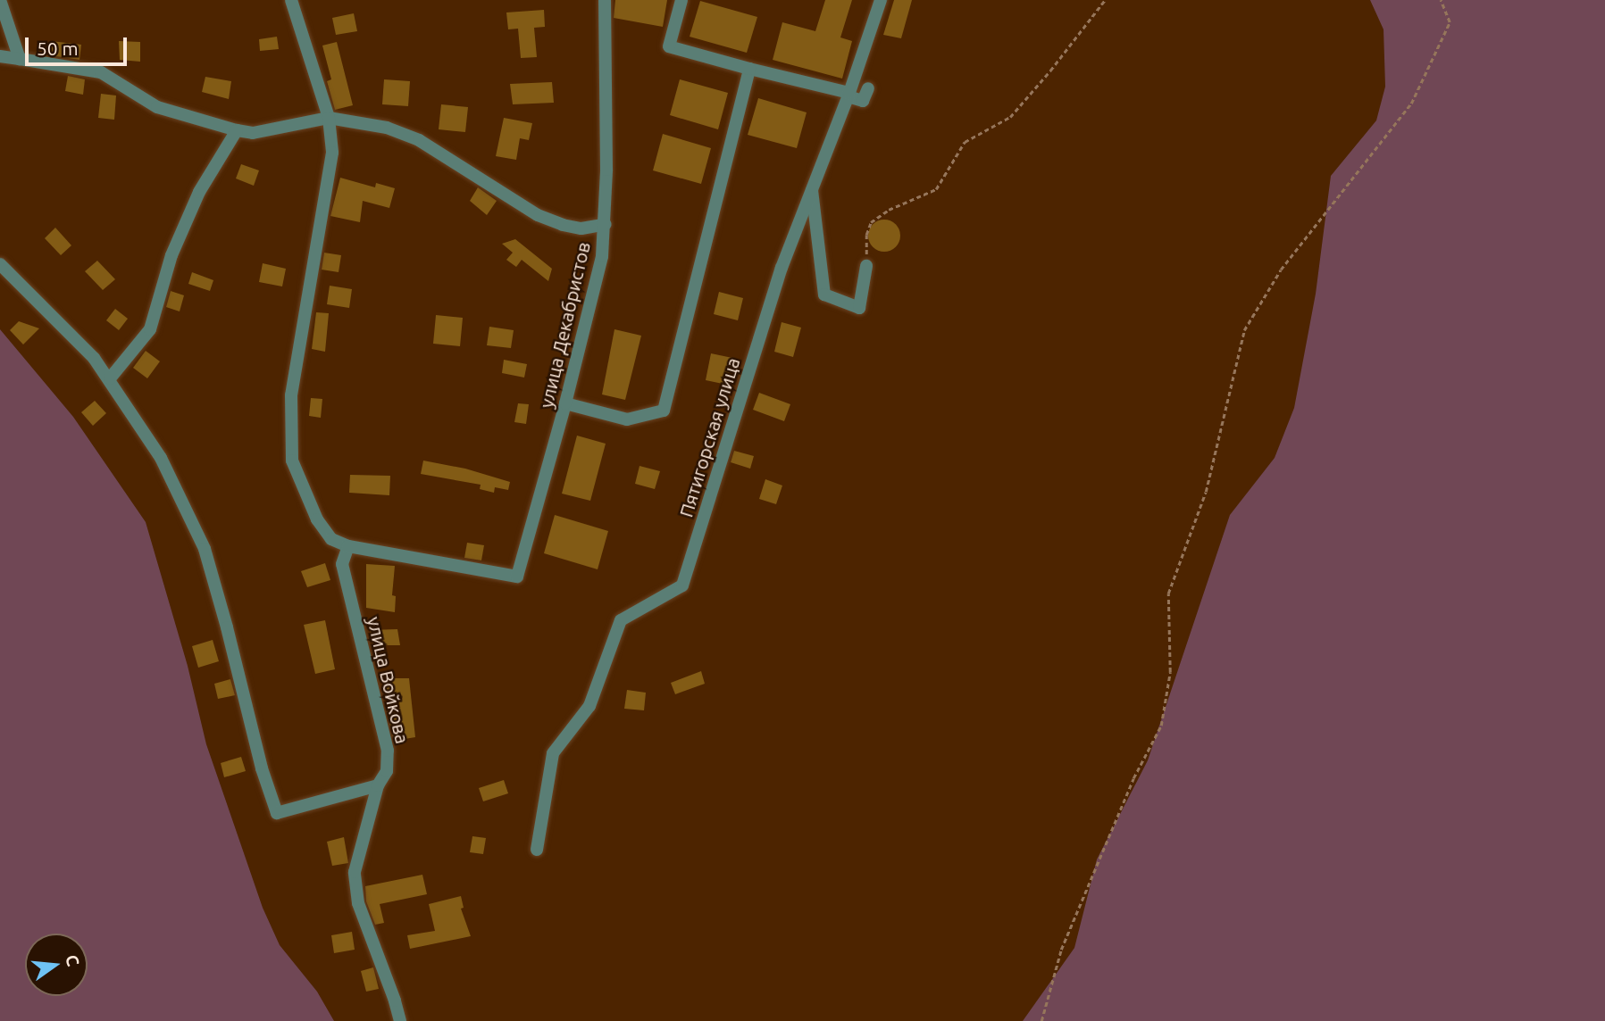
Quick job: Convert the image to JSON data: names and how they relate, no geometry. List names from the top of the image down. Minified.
{"streets":{"street":["улица Декабристов","Пятигорская улица","улица Войкова"]},"crossings":[["улица Декабристов","улица Войкова"]],"scale_bar":"50 m","north":"right"}
